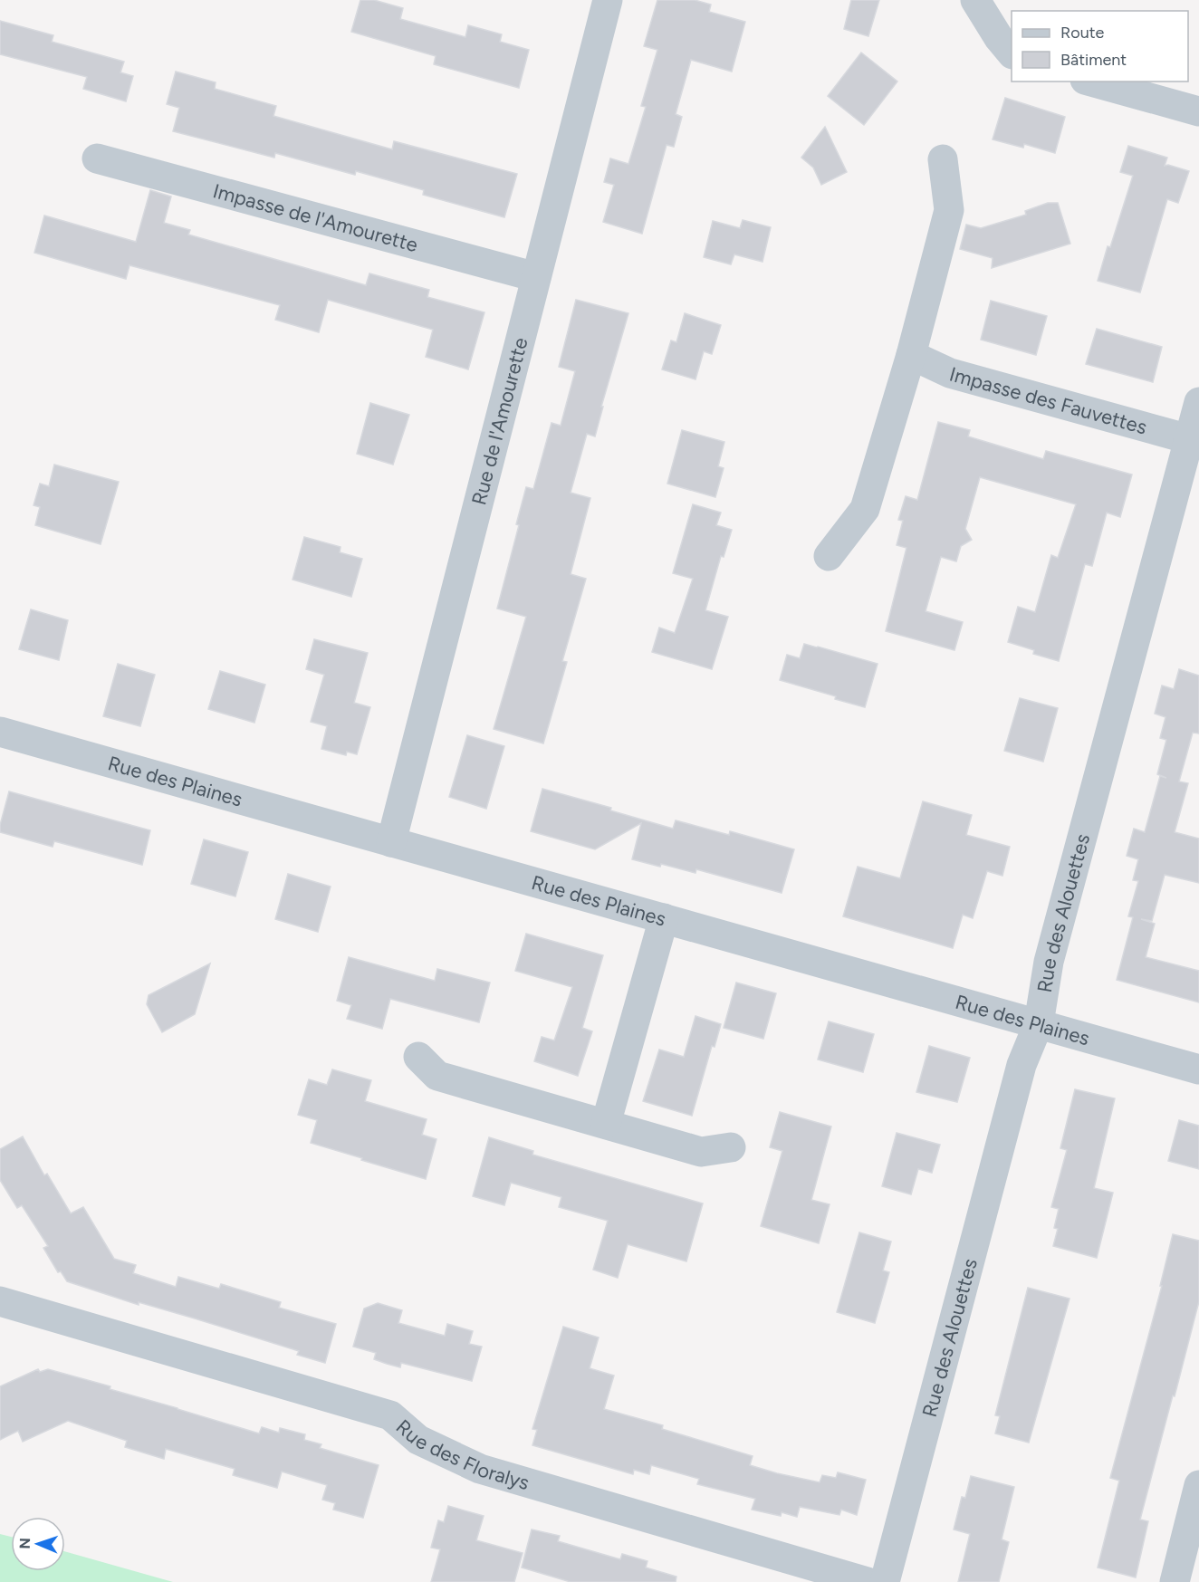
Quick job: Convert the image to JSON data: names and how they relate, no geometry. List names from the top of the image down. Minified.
{"streets":{"street":["Impasse de l'Amourette","Impasse des Fauvettes","Rue de l'Amourette","Rue des Plaines","Rue des Alouettes","Rue des Floralys"]},"crossings":[["Impasse de l'Amourette","Rue de l'Amourette"],["Impasse des Fauvettes","Rue des Alouettes"],["Rue de l'Amourette","Rue des Plaines"],["Rue des Plaines","Rue des Alouettes"]],"legend":["Route","Bâtiment"],"north":"left"}
